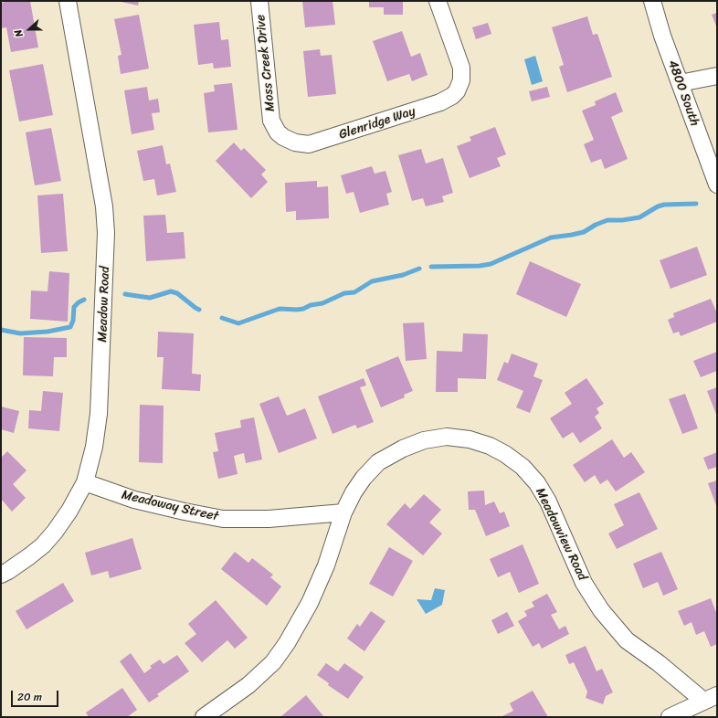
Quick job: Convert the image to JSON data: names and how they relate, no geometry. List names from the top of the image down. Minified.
{"streets":{"street":["Moss Creek Drive","4800 South","Glenridge Way","Meadow Road","Meadoway Street","Meadowview Road"]},"crossings":[["Moss Creek Drive","Glenridge Way"],["Meadow Road","Meadoway Street"],["Meadoway Street","Meadowview Road"]],"scale_bar":"20 m","north":"left"}
